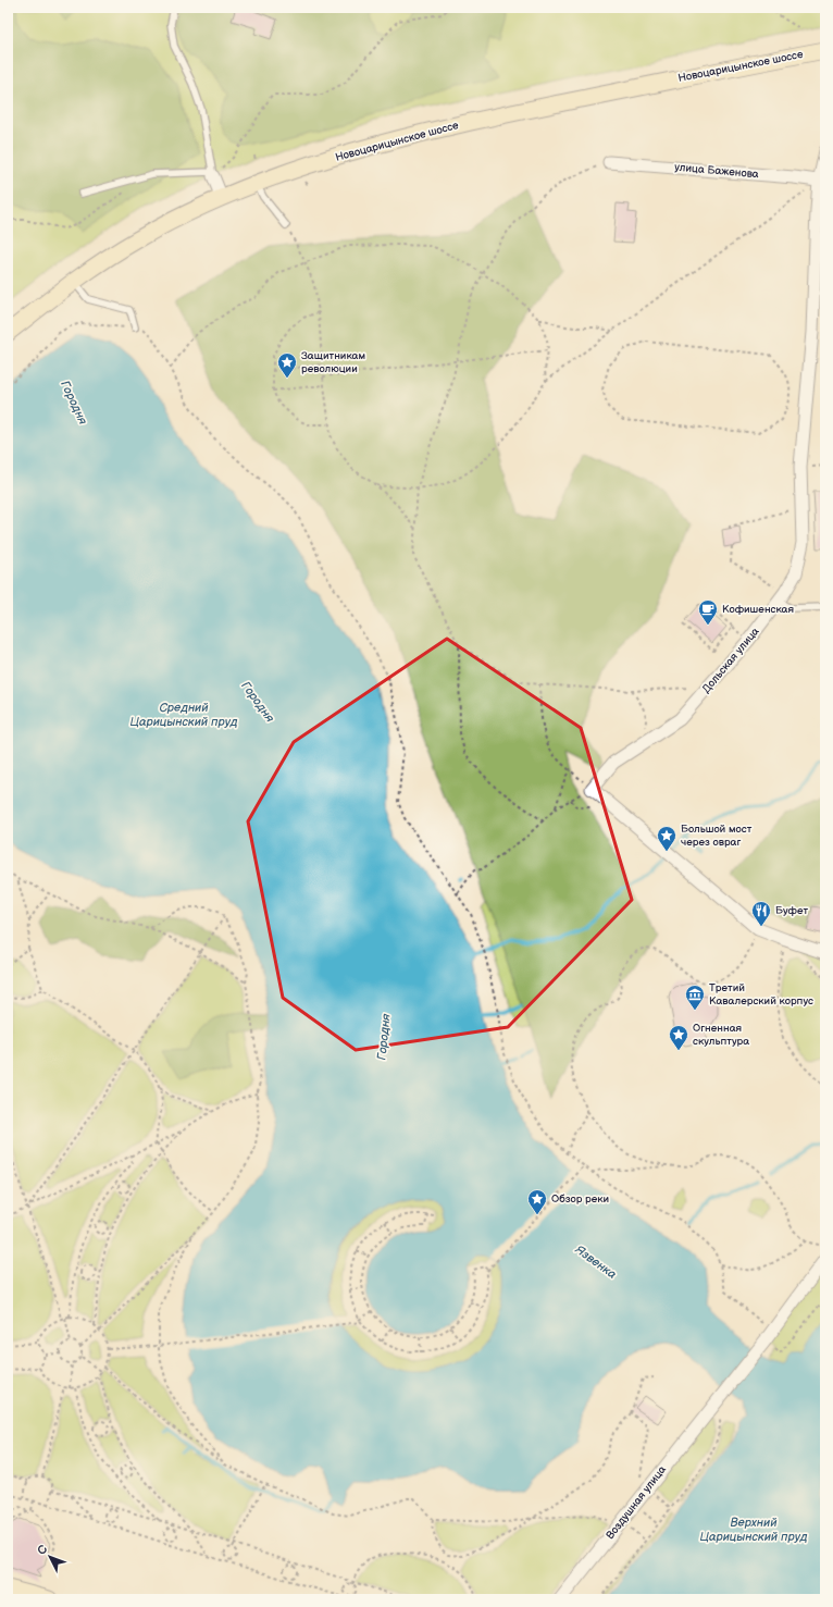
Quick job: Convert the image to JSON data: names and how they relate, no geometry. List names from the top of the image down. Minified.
{"streets":{"main road":["Новоцарицынское шоссе"],"street":["улица Баженова","Дольская улица","Воздушная улица"]},"crossings":[["улица Баженова","Дольская улица"]],"water":["Городня","Средний Царицынский пруд","Язвенка","Верхний Царицынский пруд"],"places":{"place":["Защитникам революции","Большой мост через овраг","Огненная скульптура","Обзор реки"],"cafe":["Кофишенская"],"restaurant":["Буфет"],"museum":["Третий Кавалерский корпус"]},"north":"top left"}
